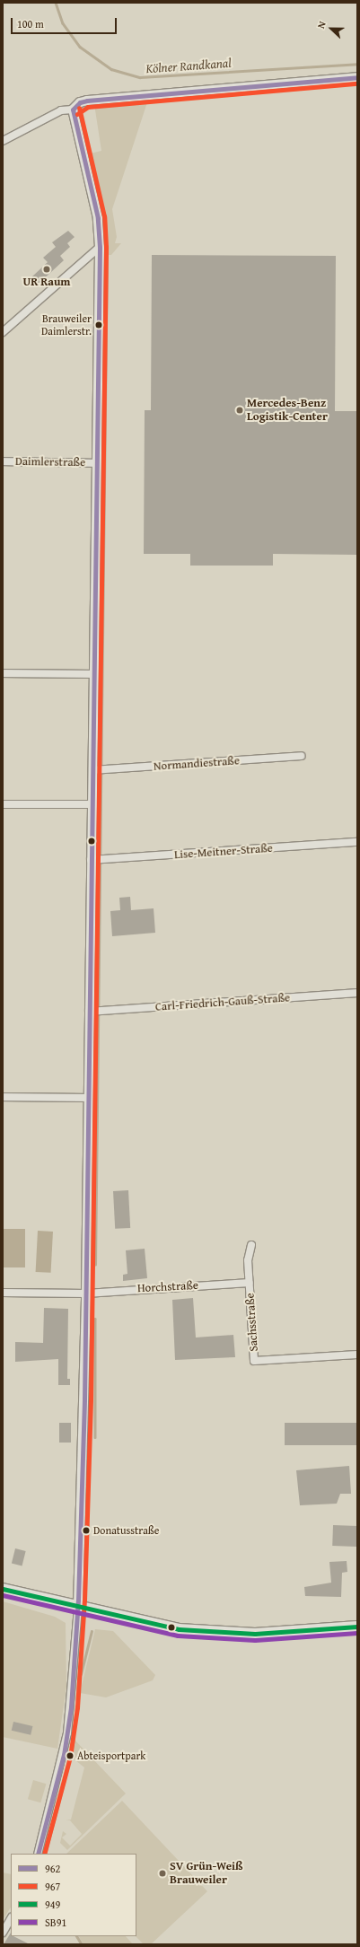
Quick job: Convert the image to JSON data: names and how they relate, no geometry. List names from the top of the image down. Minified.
{"streets":{"street":["Daimlerstraße","Normandiestraße","Lise-Meitner-Straße","Carl-Friedrich-Gauß-Straße","Horchstraße","Sachsstraße"]},"crossings":[["Horchstraße","Sachsstraße"]],"water":["Kölner Randkanal"],"places":["UR Raum","Brauweiler Daimlerstr.","Mercedes-Benz Logistik-Center","Donatusstraße","Abteisportpark","SV Grün-Weiß Brauweiler"],"lines":["transit line 962","transit line 967","transit line 949","transit line SB91"],"legend":["962","967","949","SB91"],"scale_bar":"100 m","north":"left"}
